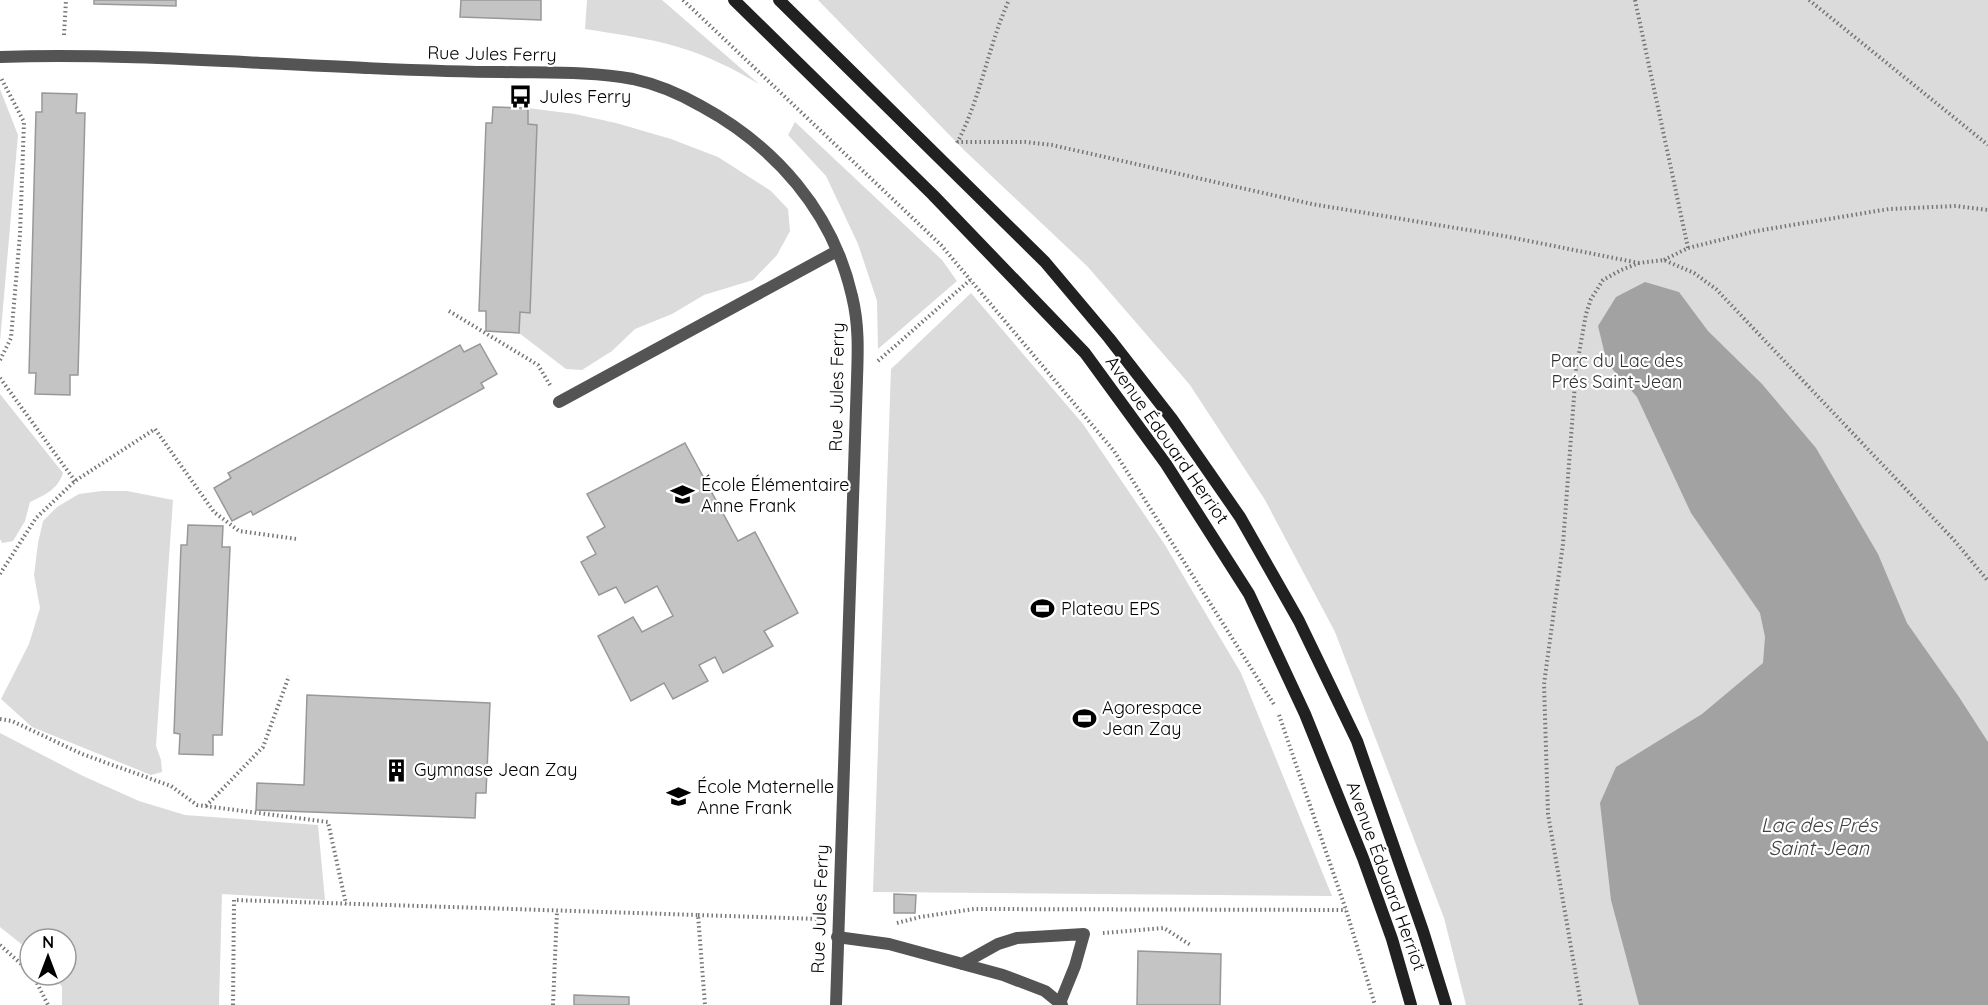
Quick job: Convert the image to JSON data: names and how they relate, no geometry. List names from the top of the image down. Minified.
{"streets":{"main road":["Avenue Édouard Herriot"],"street":["Rue Jules Ferry"]},"water":["Lac des Prés Saint-Jean"],"parks":["Parc du Lac des Prés Saint-Jean"],"places":{"bus stop":["Jules Ferry"],"school or university":["École Élémentaire Anne Frank","École Maternelle Anne Frank"],"sports":["Plateau EPS","Agorespace Jean Zay"],"building":["Gymnase Jean Zay"]},"north":"top"}
